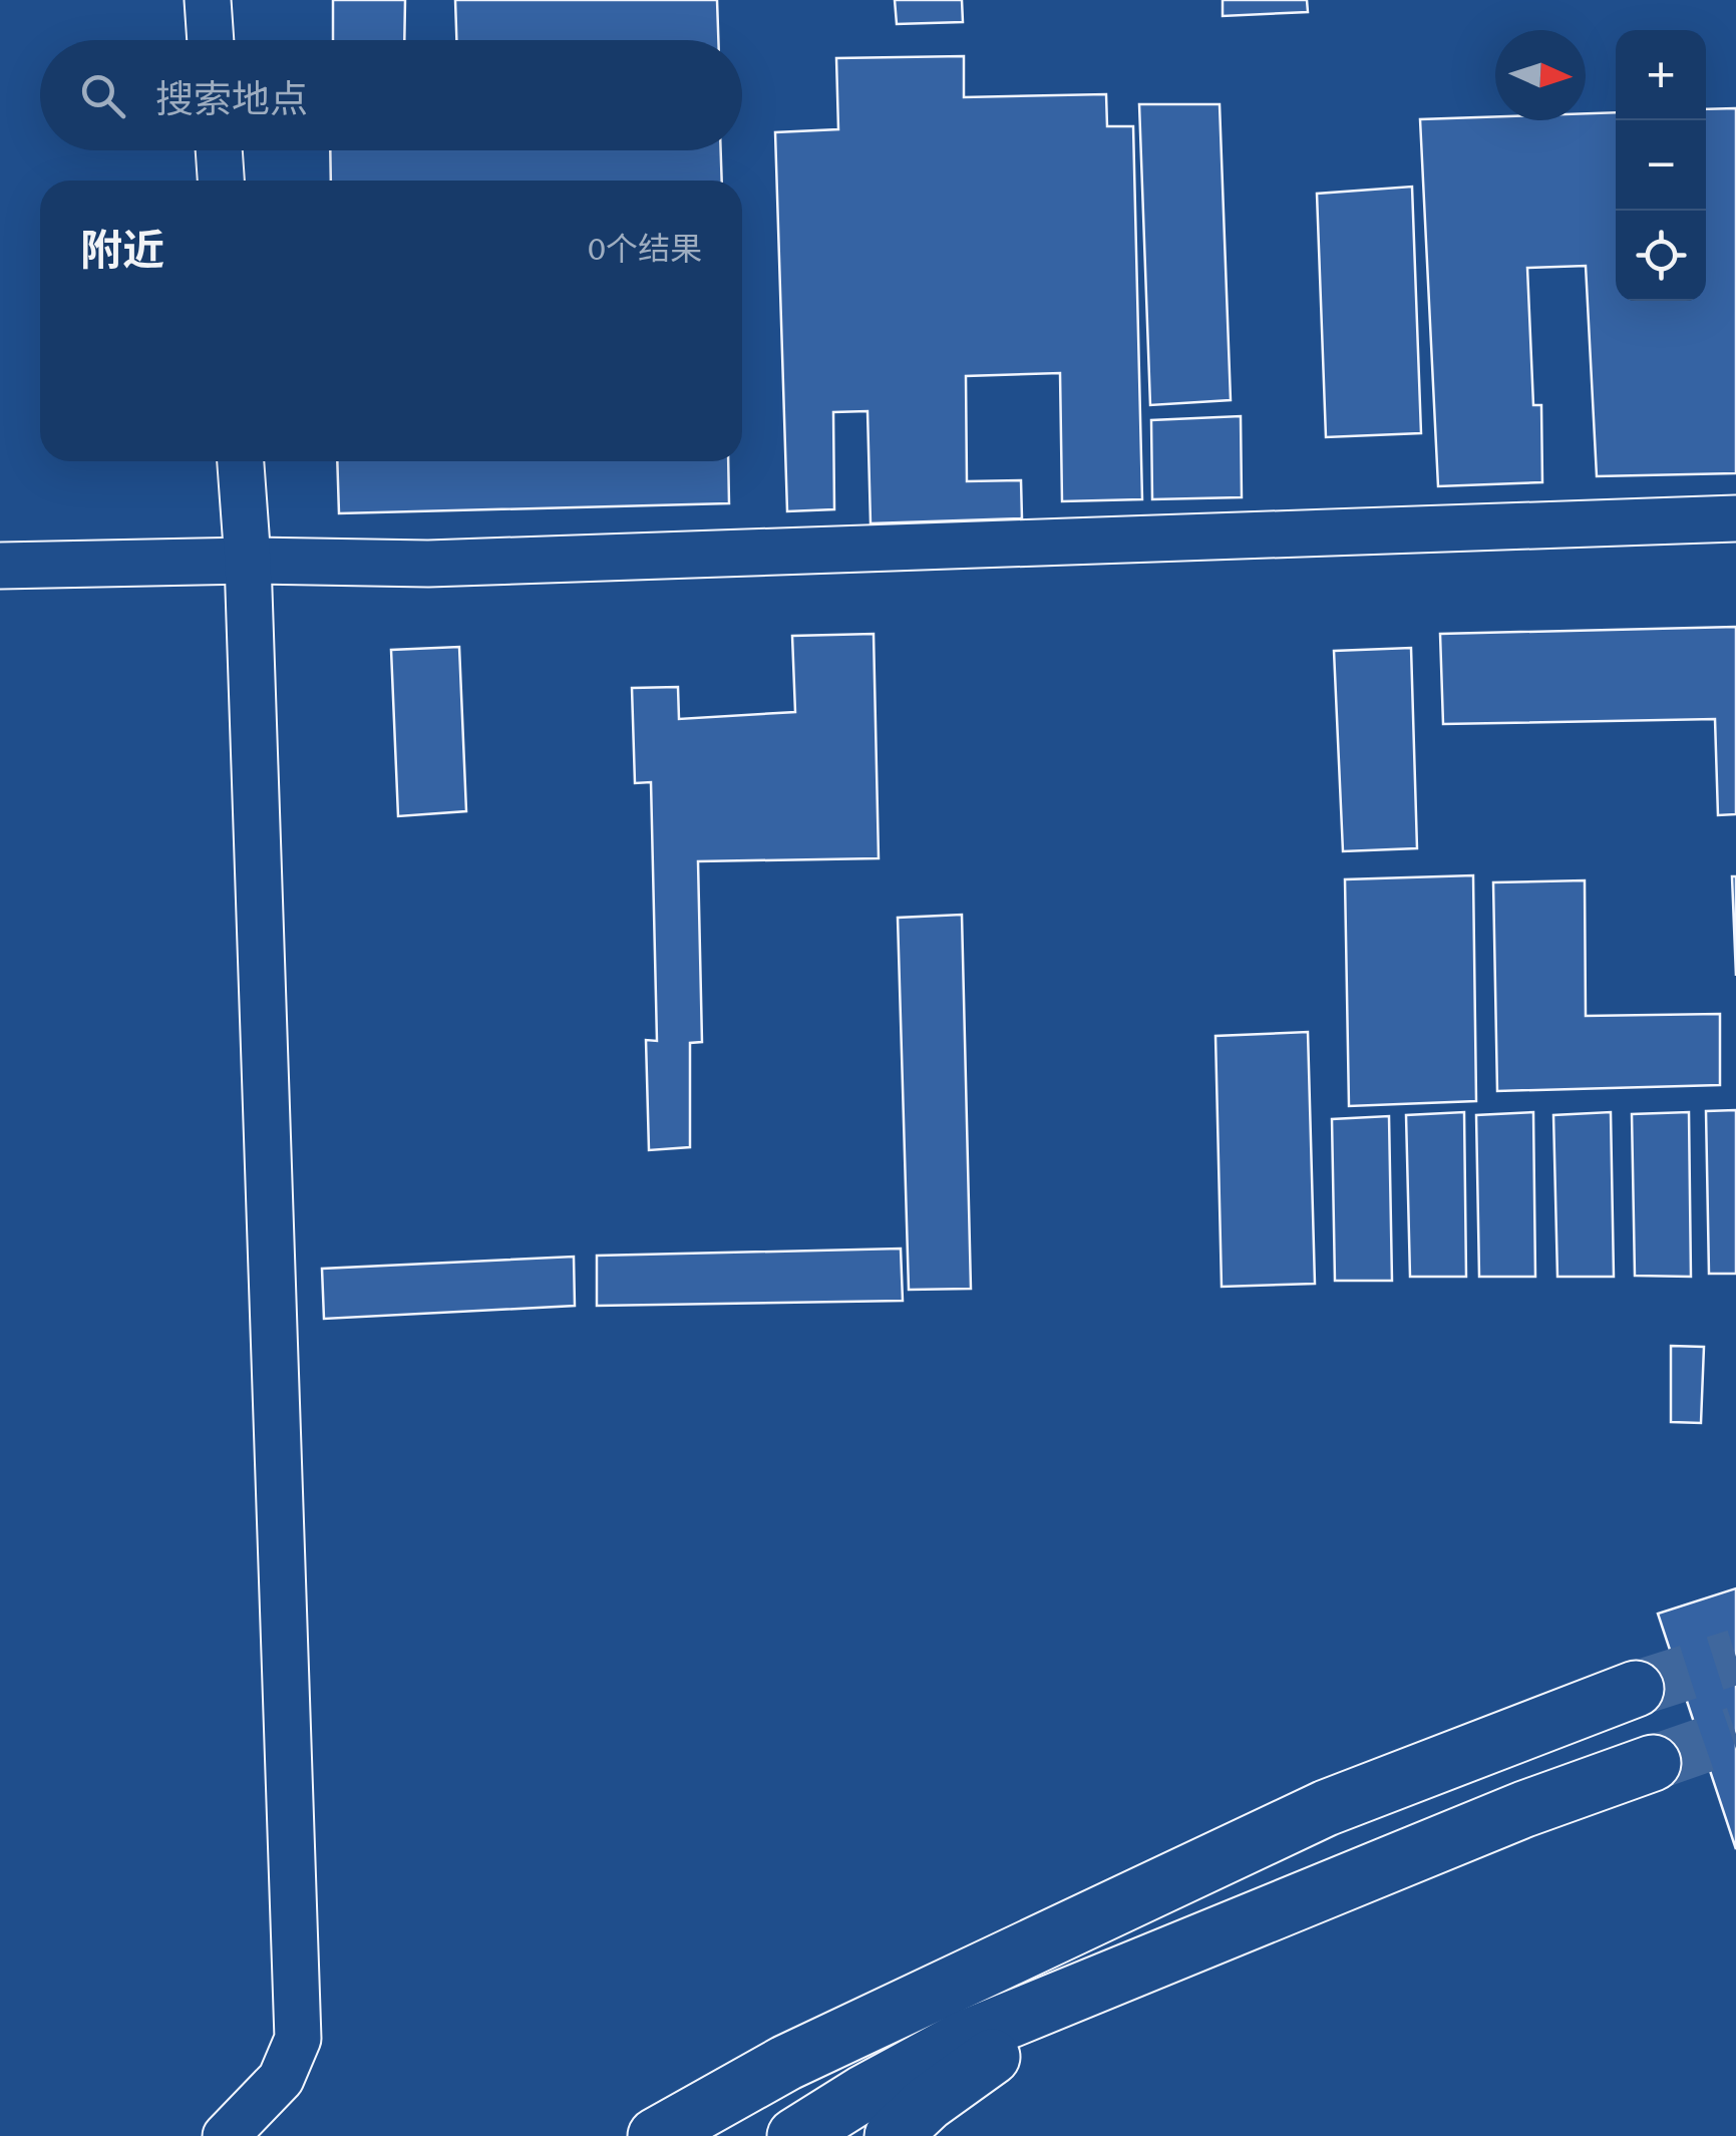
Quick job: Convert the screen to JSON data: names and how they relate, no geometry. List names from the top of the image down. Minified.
{"north":"right","page":{"map_buttons":["+","−"],"search":"搜索地点","heading":["附近","0个结果"]}}
